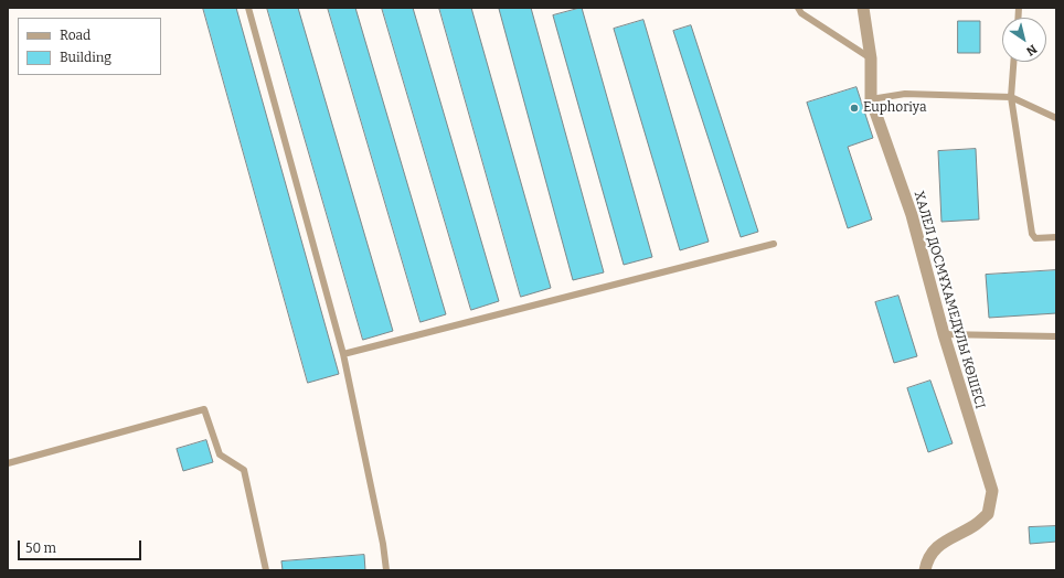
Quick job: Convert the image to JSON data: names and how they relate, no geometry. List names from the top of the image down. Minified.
{"streets":{"street":["ХАЛЕЛ ДОСМҰХАМЕДҰЛЫ КӨШЕСІ"]},"places":["Euphoriya"],"legend":["Road","Building"],"scale_bar":"50 m","north":"bottom right"}
